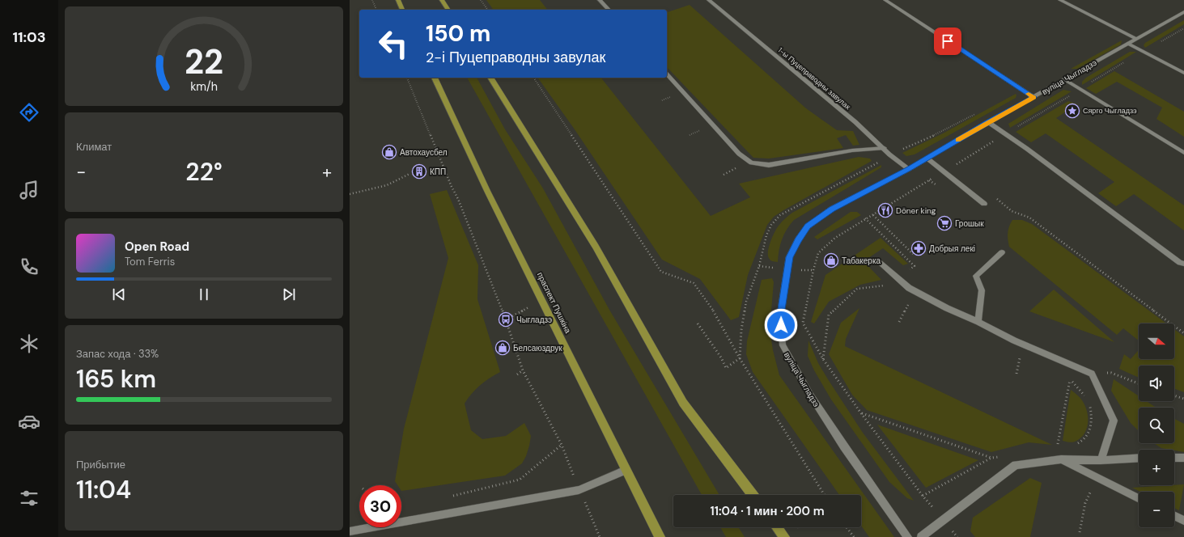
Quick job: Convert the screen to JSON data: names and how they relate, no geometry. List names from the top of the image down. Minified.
{"streets":{"main road":["праспект Пушкіна"],"street":["вуліца Чыгладзэ","1-ы Пуцеправодны завулак"]},"crossings":[["вуліца Чыгладзэ","1-ы Пуцеправодны завулак"]],"places":{"place":["Сярго Чыгладзэ"],"shop":["Автохаусбел","Табакерка","Белсаюздрук"],"building":["КПП"],"restaurant":["Döner king"],"supermarket":["Грошык"],"pharmacy":["Добрыя лекі"],"bus stop":["Чыгладзэ"]},"north":"right","page":{"tabs":"11:03","turn":["150 m","2-і Пуцеправодны завулак"],"tile":["Климат",["Запас хода · 33%","165 km"],["Прибытие","11:04"]],"heat":["−","22°","+"],"song":["Open Road","Tom Ferris"],"map_buttons":["+","−"],"limit":"30","trip":"11:04 · 1 мин · 200 m","gauge":["22","km/h"]}}
